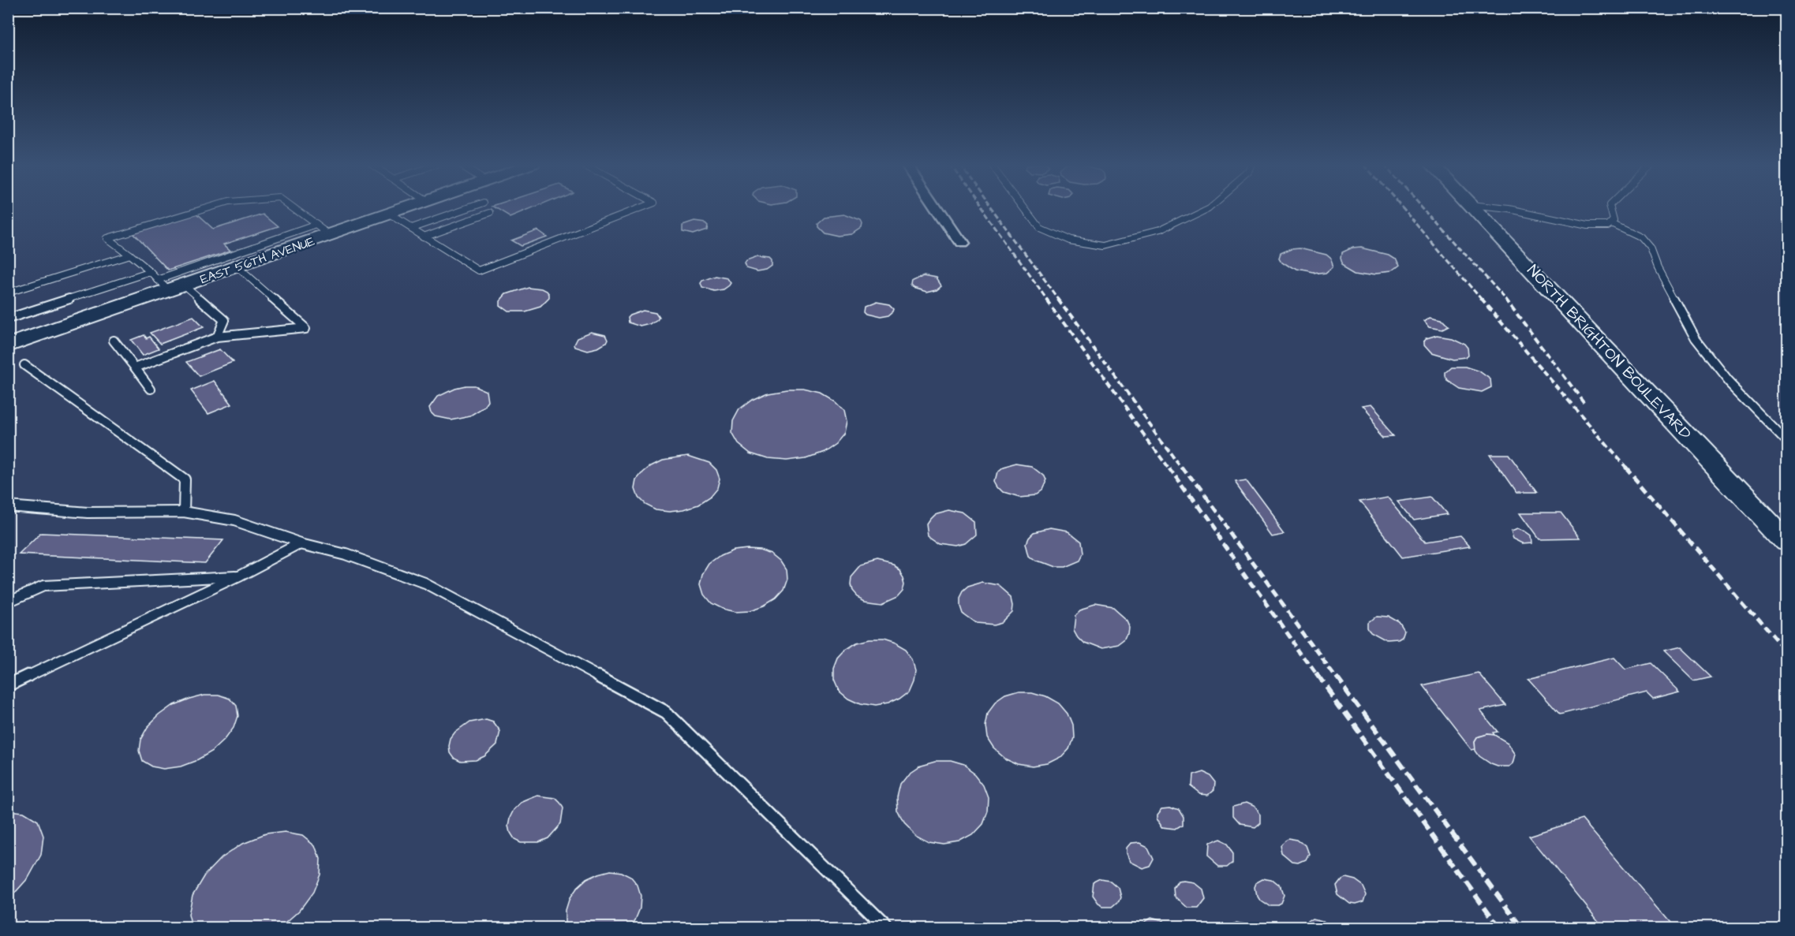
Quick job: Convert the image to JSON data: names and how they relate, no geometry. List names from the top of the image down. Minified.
{"streets":{"main road":["EAST 56TH AVENUE","NORTH BRIGHTON BOULEVARD"]}}
